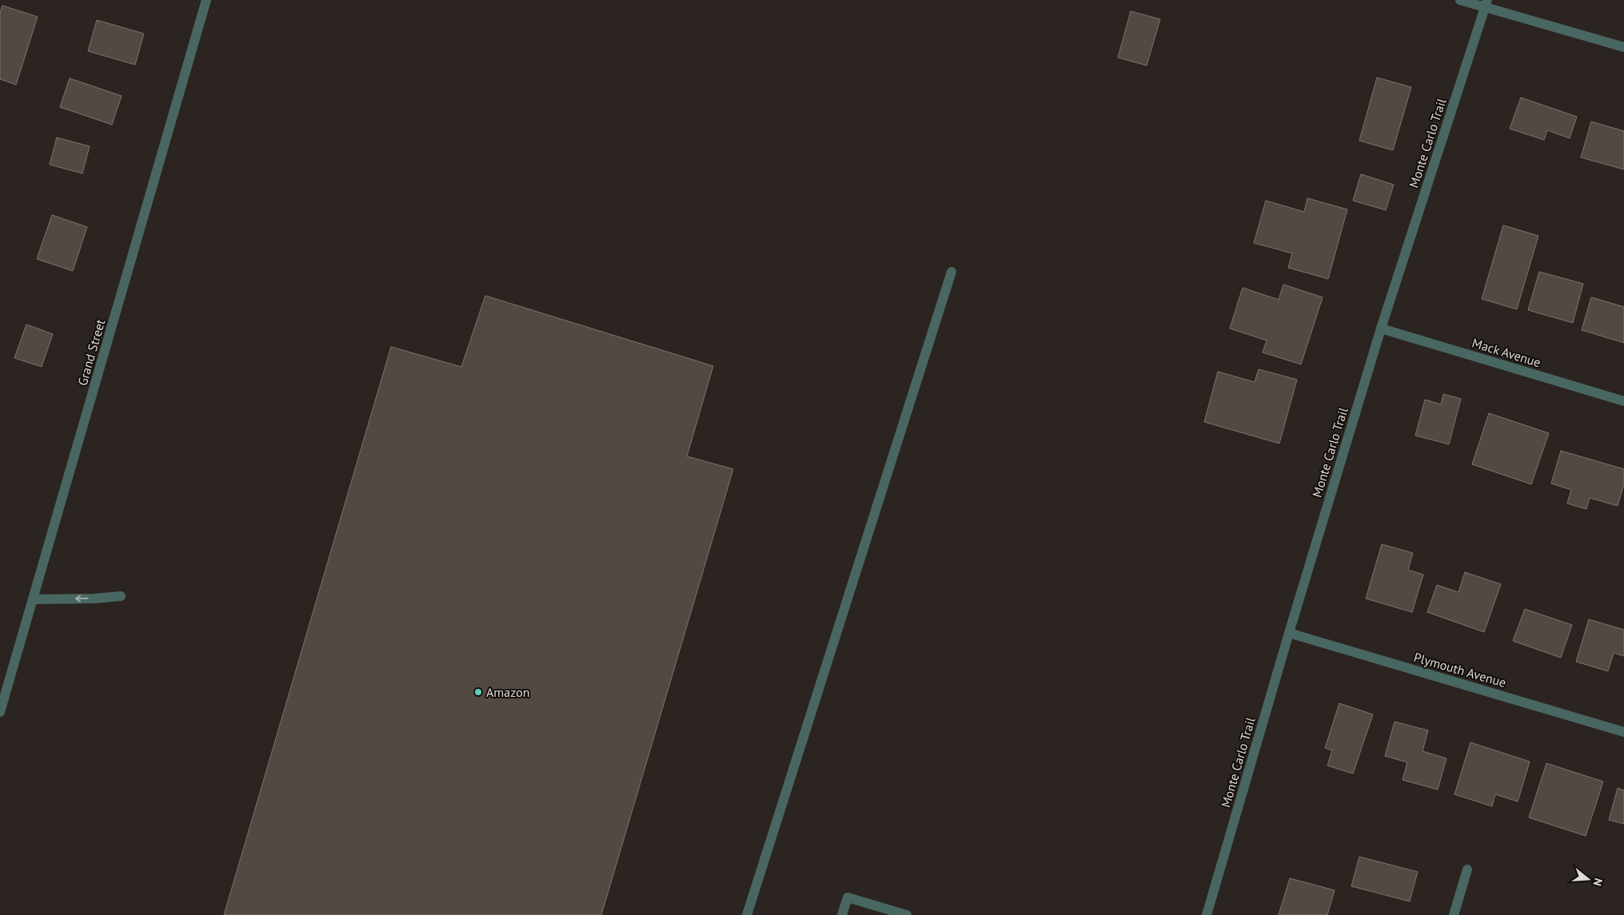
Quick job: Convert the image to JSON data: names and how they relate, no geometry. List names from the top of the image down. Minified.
{"streets":{"street":["Monte Carlo Trail","Grand Street","Mack Avenue","Plymouth Avenue"]},"crossings":[["Monte Carlo Trail","Mack Avenue"],["Monte Carlo Trail","Plymouth Avenue"]],"places":["Amazon"],"north":"right"}
